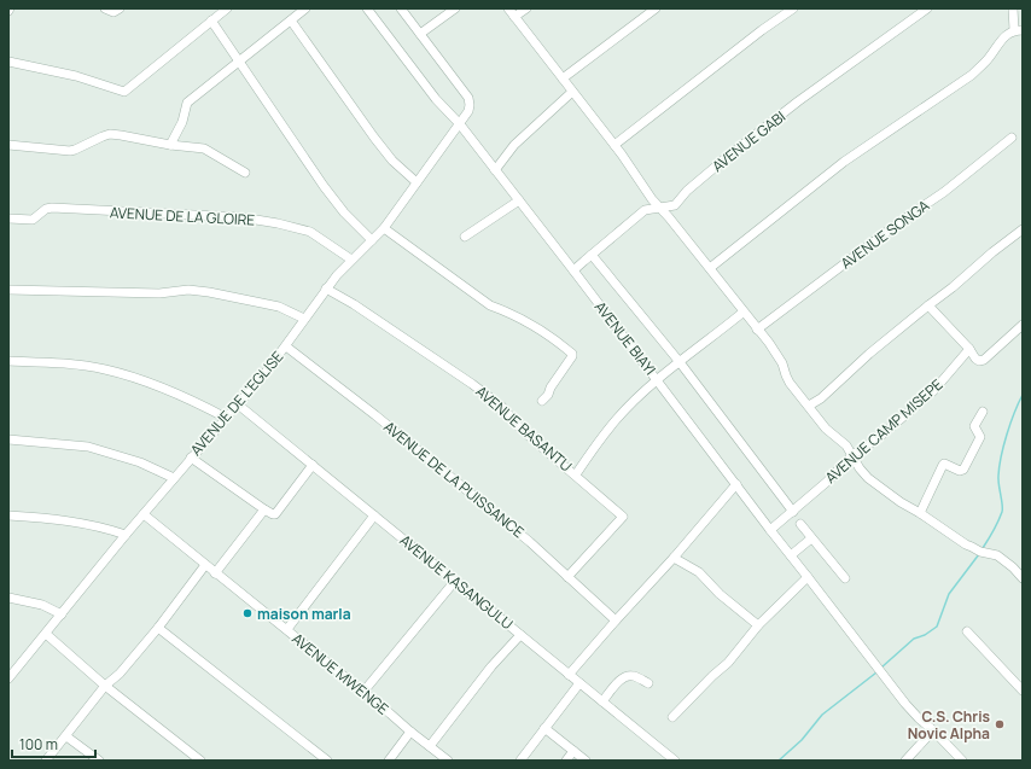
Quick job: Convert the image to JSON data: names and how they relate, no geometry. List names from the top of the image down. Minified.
{"streets":{"street":["AVENUE GABI","AVENUE DE LA GLOIRE","AVENUE SONGA","AVENUE BIAYI","AVENUE DE L'EGLISE","AVENUE BASANTU","AVENUE CAMP MISEPE","AVENUE DE LA PUISSANCE","AVENUE KASANGULU","AVENUE MWENGE"]},"crossings":[["AVENUE GABI","AVENUE BIAYI"],["AVENUE DE LA GLOIRE","AVENUE DE L'EGLISE"],["AVENUE BIAYI","AVENUE DE L'EGLISE"],["AVENUE BIAYI","AVENUE CAMP MISEPE"],["AVENUE DE L'EGLISE","AVENUE BASANTU"],["AVENUE DE L'EGLISE","AVENUE DE LA PUISSANCE"],["AVENUE DE L'EGLISE","AVENUE KASANGULU"],["AVENUE DE L'EGLISE","AVENUE MWENGE"],["AVENUE BASANTU","AVENUE DE LA PUISSANCE"]],"places":["maison marla","C.S. Chris Novic Alpha"],"scale_bar":"100 m"}
